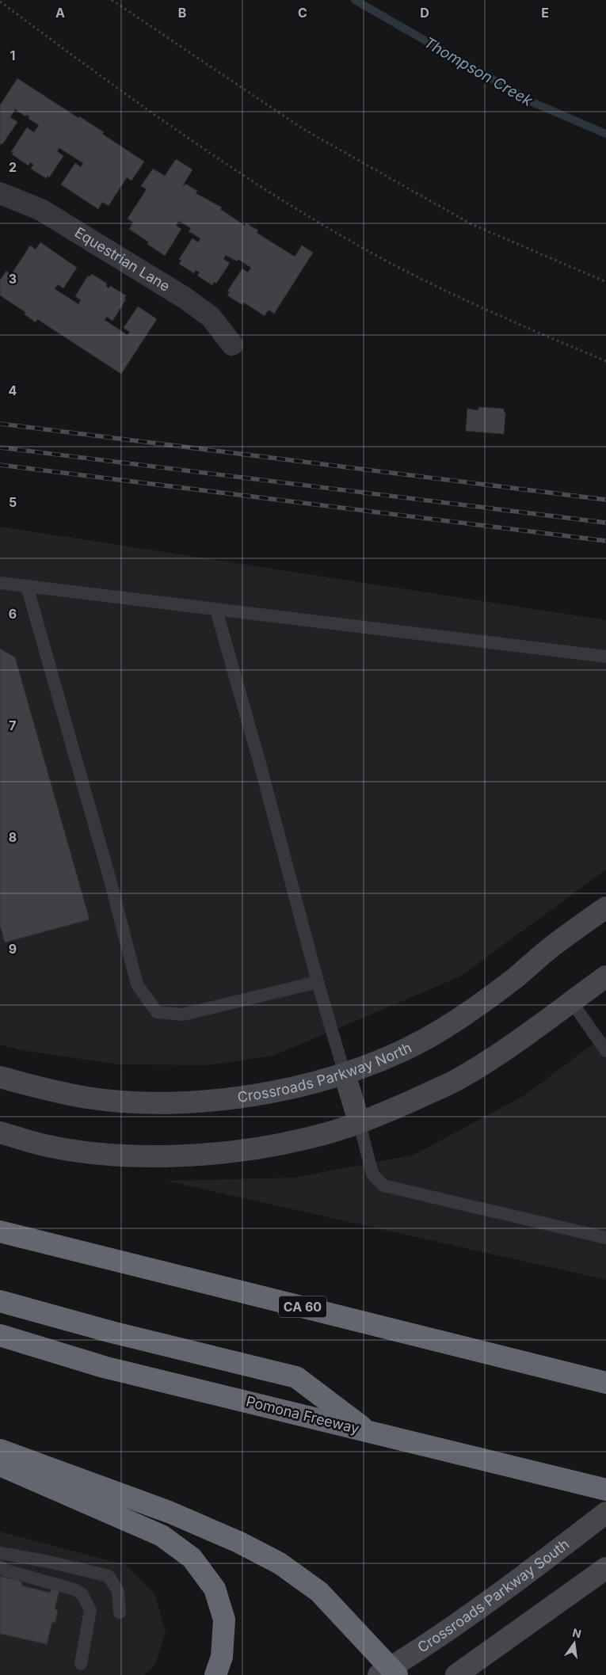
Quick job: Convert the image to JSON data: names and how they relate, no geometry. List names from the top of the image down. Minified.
{"streets":{"highway":["CA 60","Pomona Freeway"],"street":["Equestrian Lane","Crossroads Parkway North","Crossroads Parkway South"]},"water":["Thompson Creek"],"north":"top","grid":{"columns":["A","B","C","D","E"],"rows":["1","2","3","4","5","6","7","8","9"]}}
